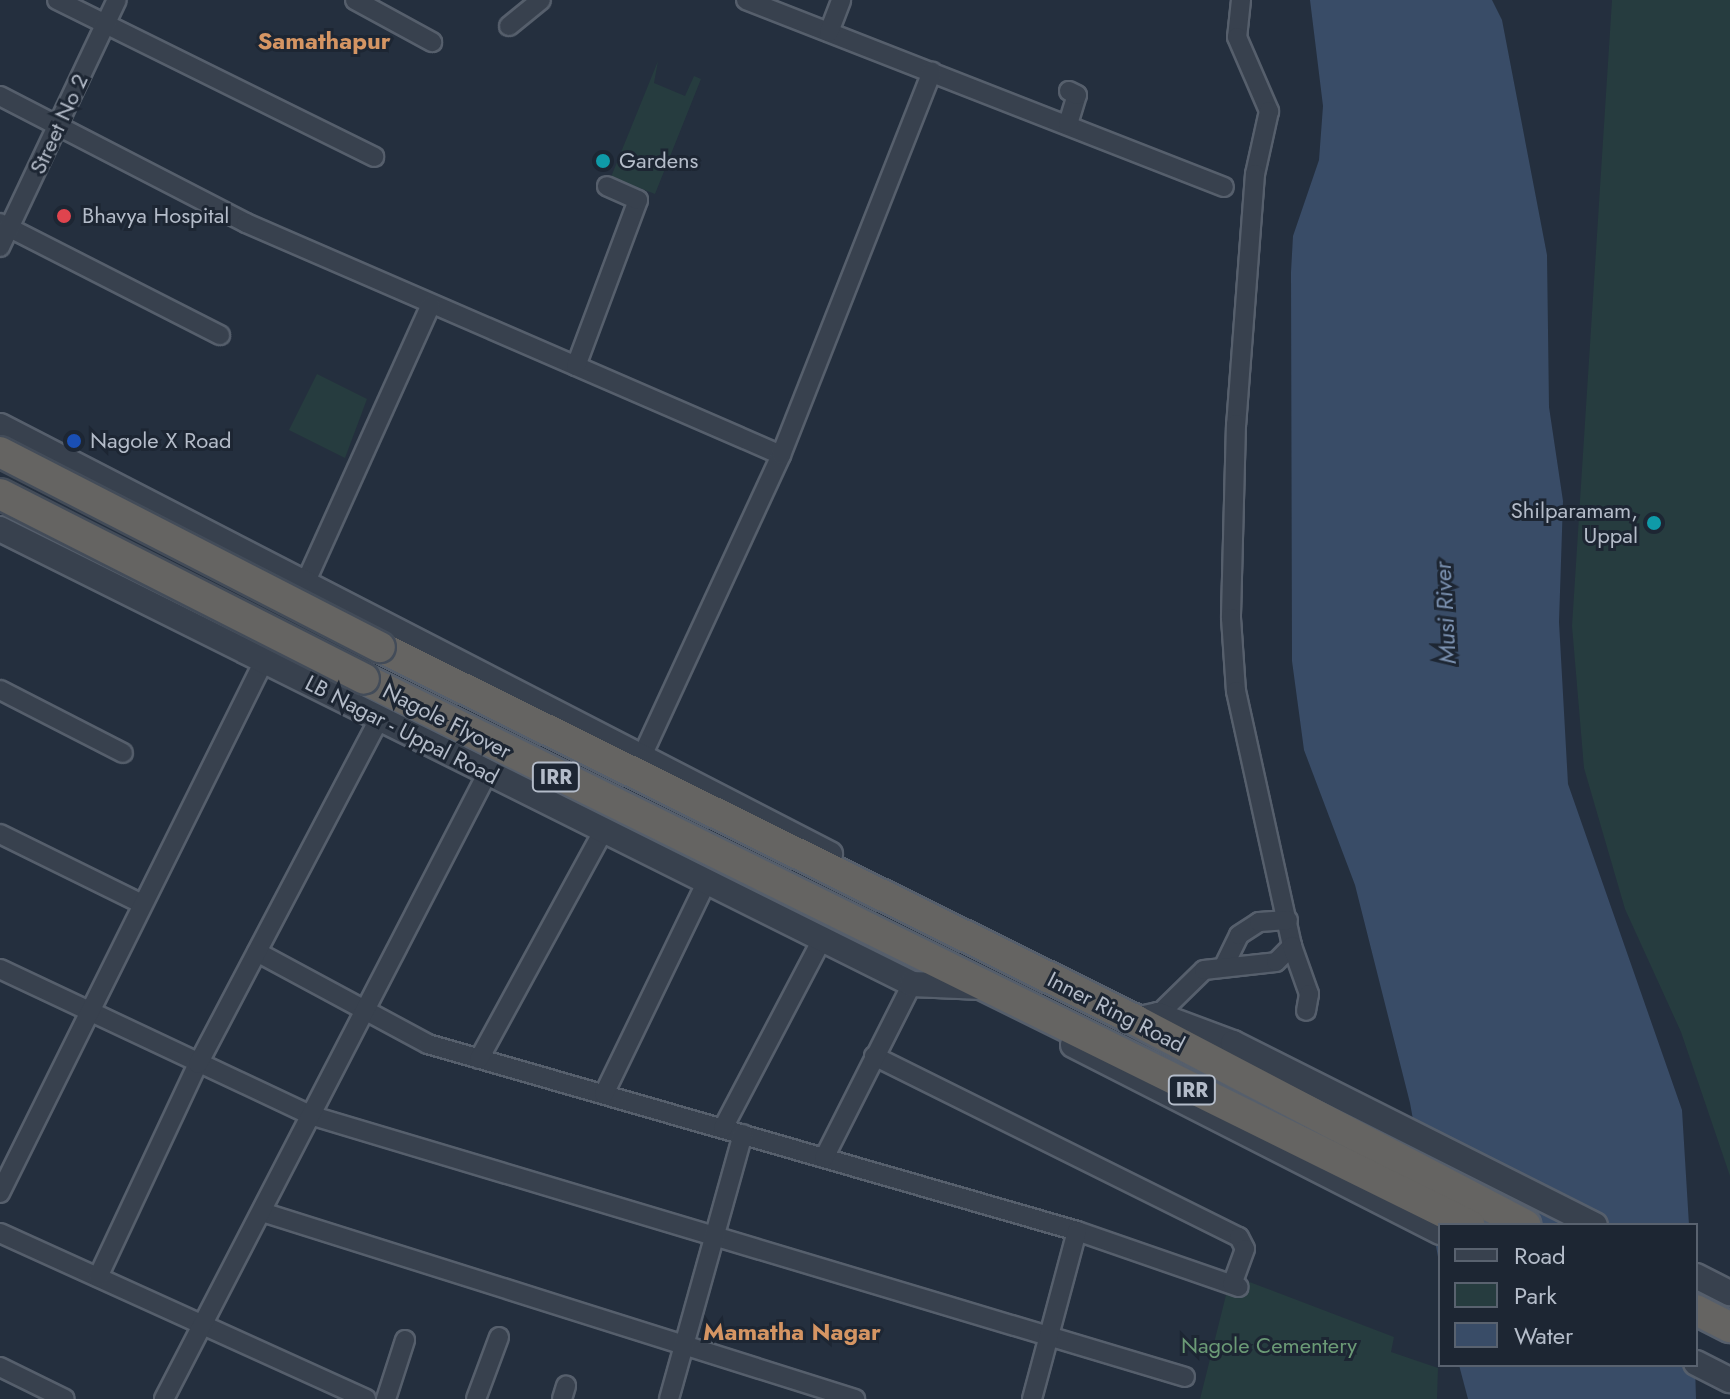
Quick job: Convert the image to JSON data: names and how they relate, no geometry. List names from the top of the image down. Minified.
{"streets":{"highway":["Nagole Flyover","IRR","Inner Ring Road"],"street":["Street No 2","LB Nagar - Uppal Road"]},"crossings":[["Nagole Flyover","LB Nagar - Uppal Road"],["Nagole Flyover","Inner Ring Road"],["LB Nagar - Uppal Road","Inner Ring Road"]],"districts":["Samathapur","Mamatha Nagar"],"water":["Musi River"],"parks":["Nagole Cementery"],"places":["Gardens","Bhavya Hospital","Nagole X Road","Shilparamam, Uppal"],"legend":["Road","Park","Water"]}
